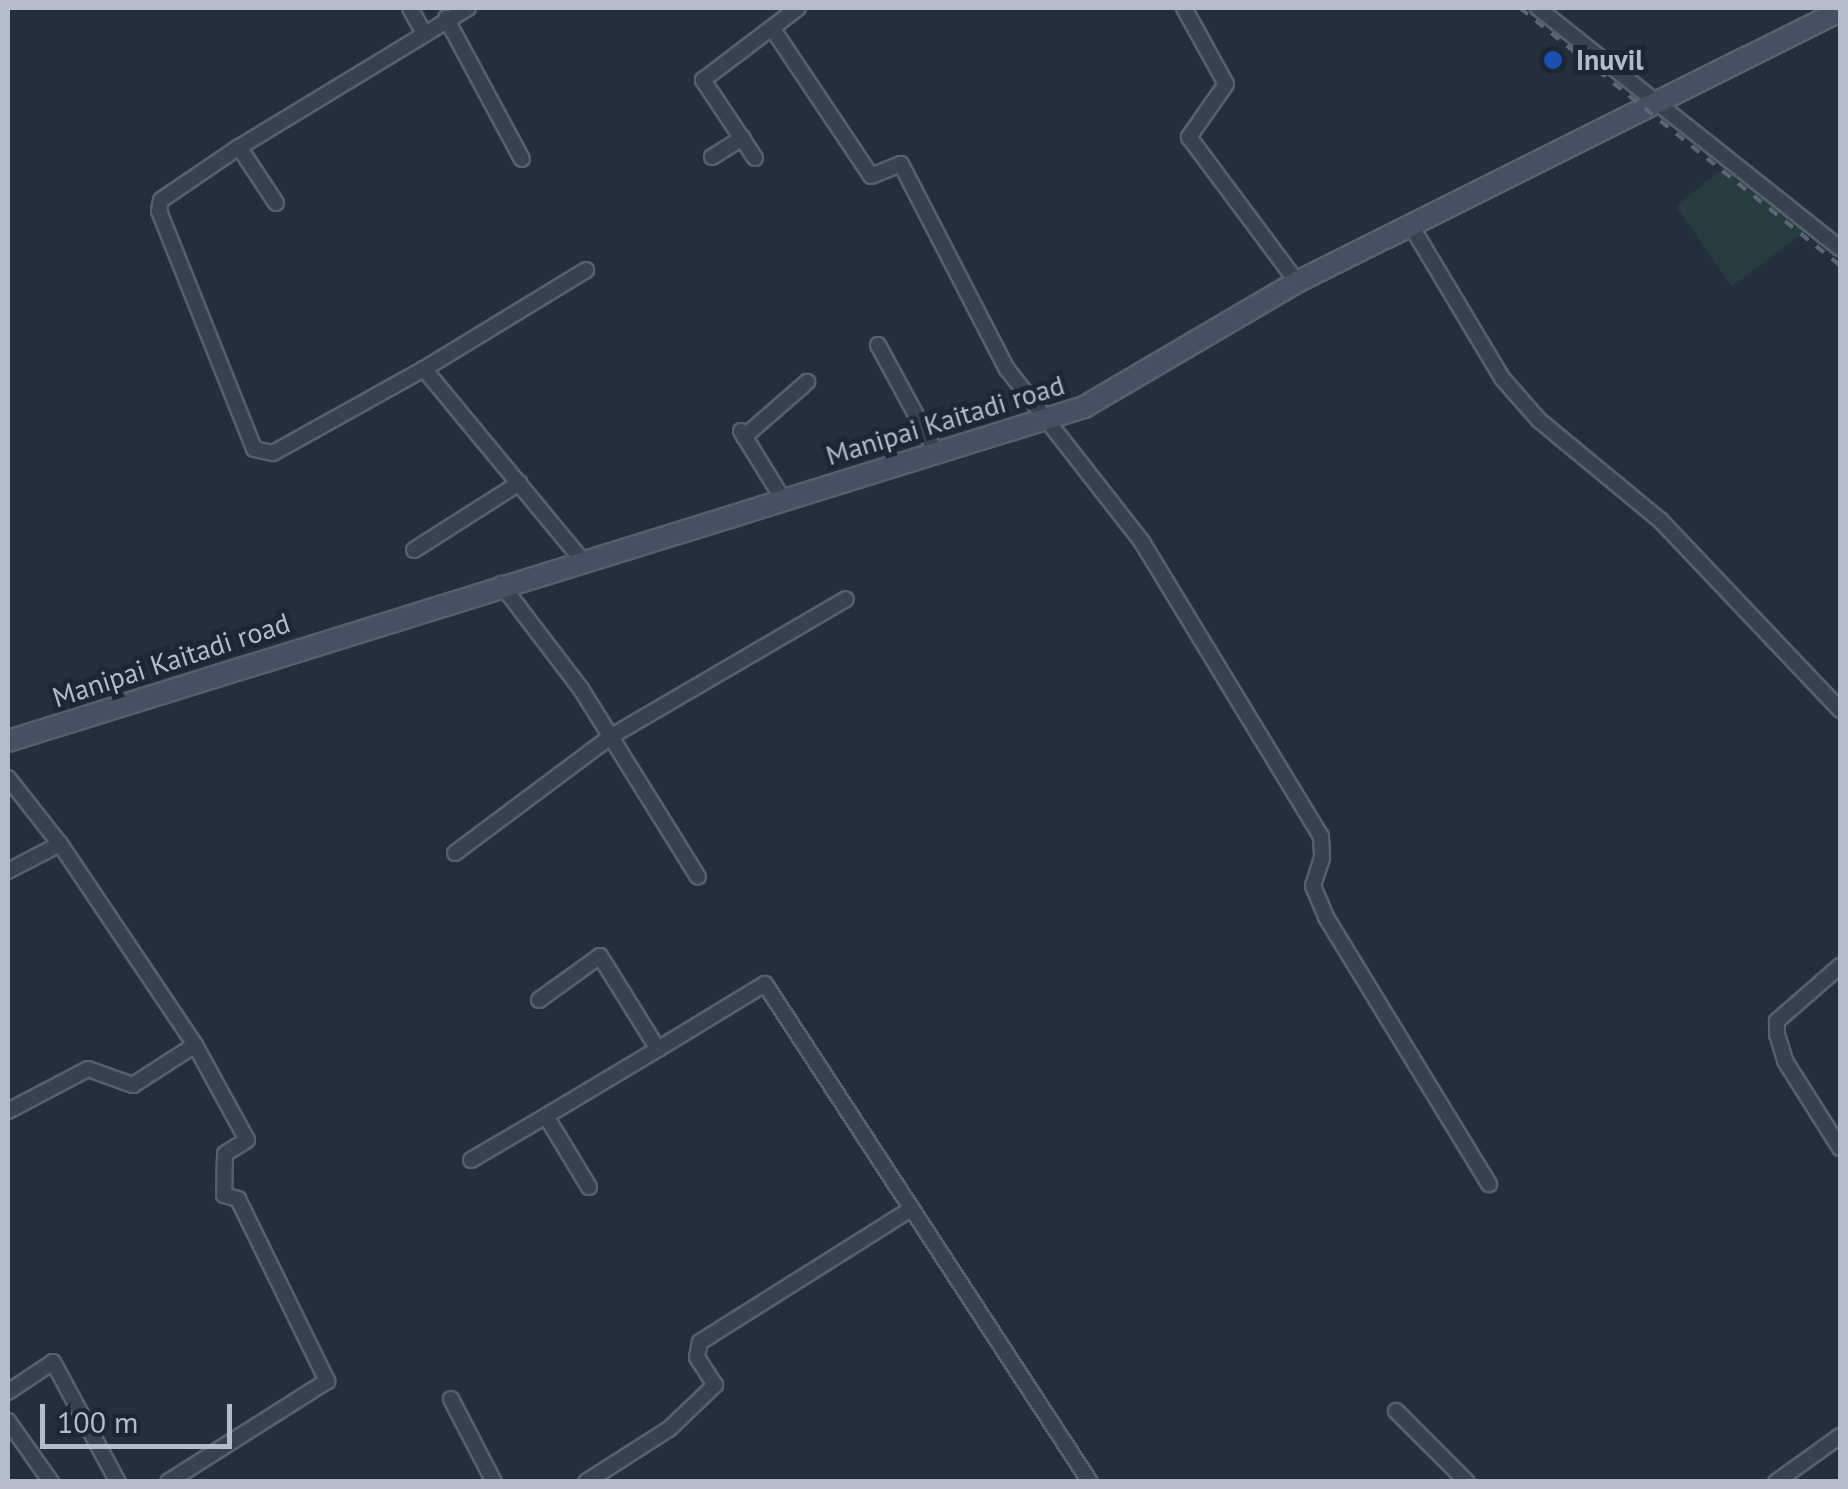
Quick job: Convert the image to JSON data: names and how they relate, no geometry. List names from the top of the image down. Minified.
{"streets":{"main road":["Manipai Kaitadi road"]},"places":["Inuvil"],"scale_bar":"100 m"}
